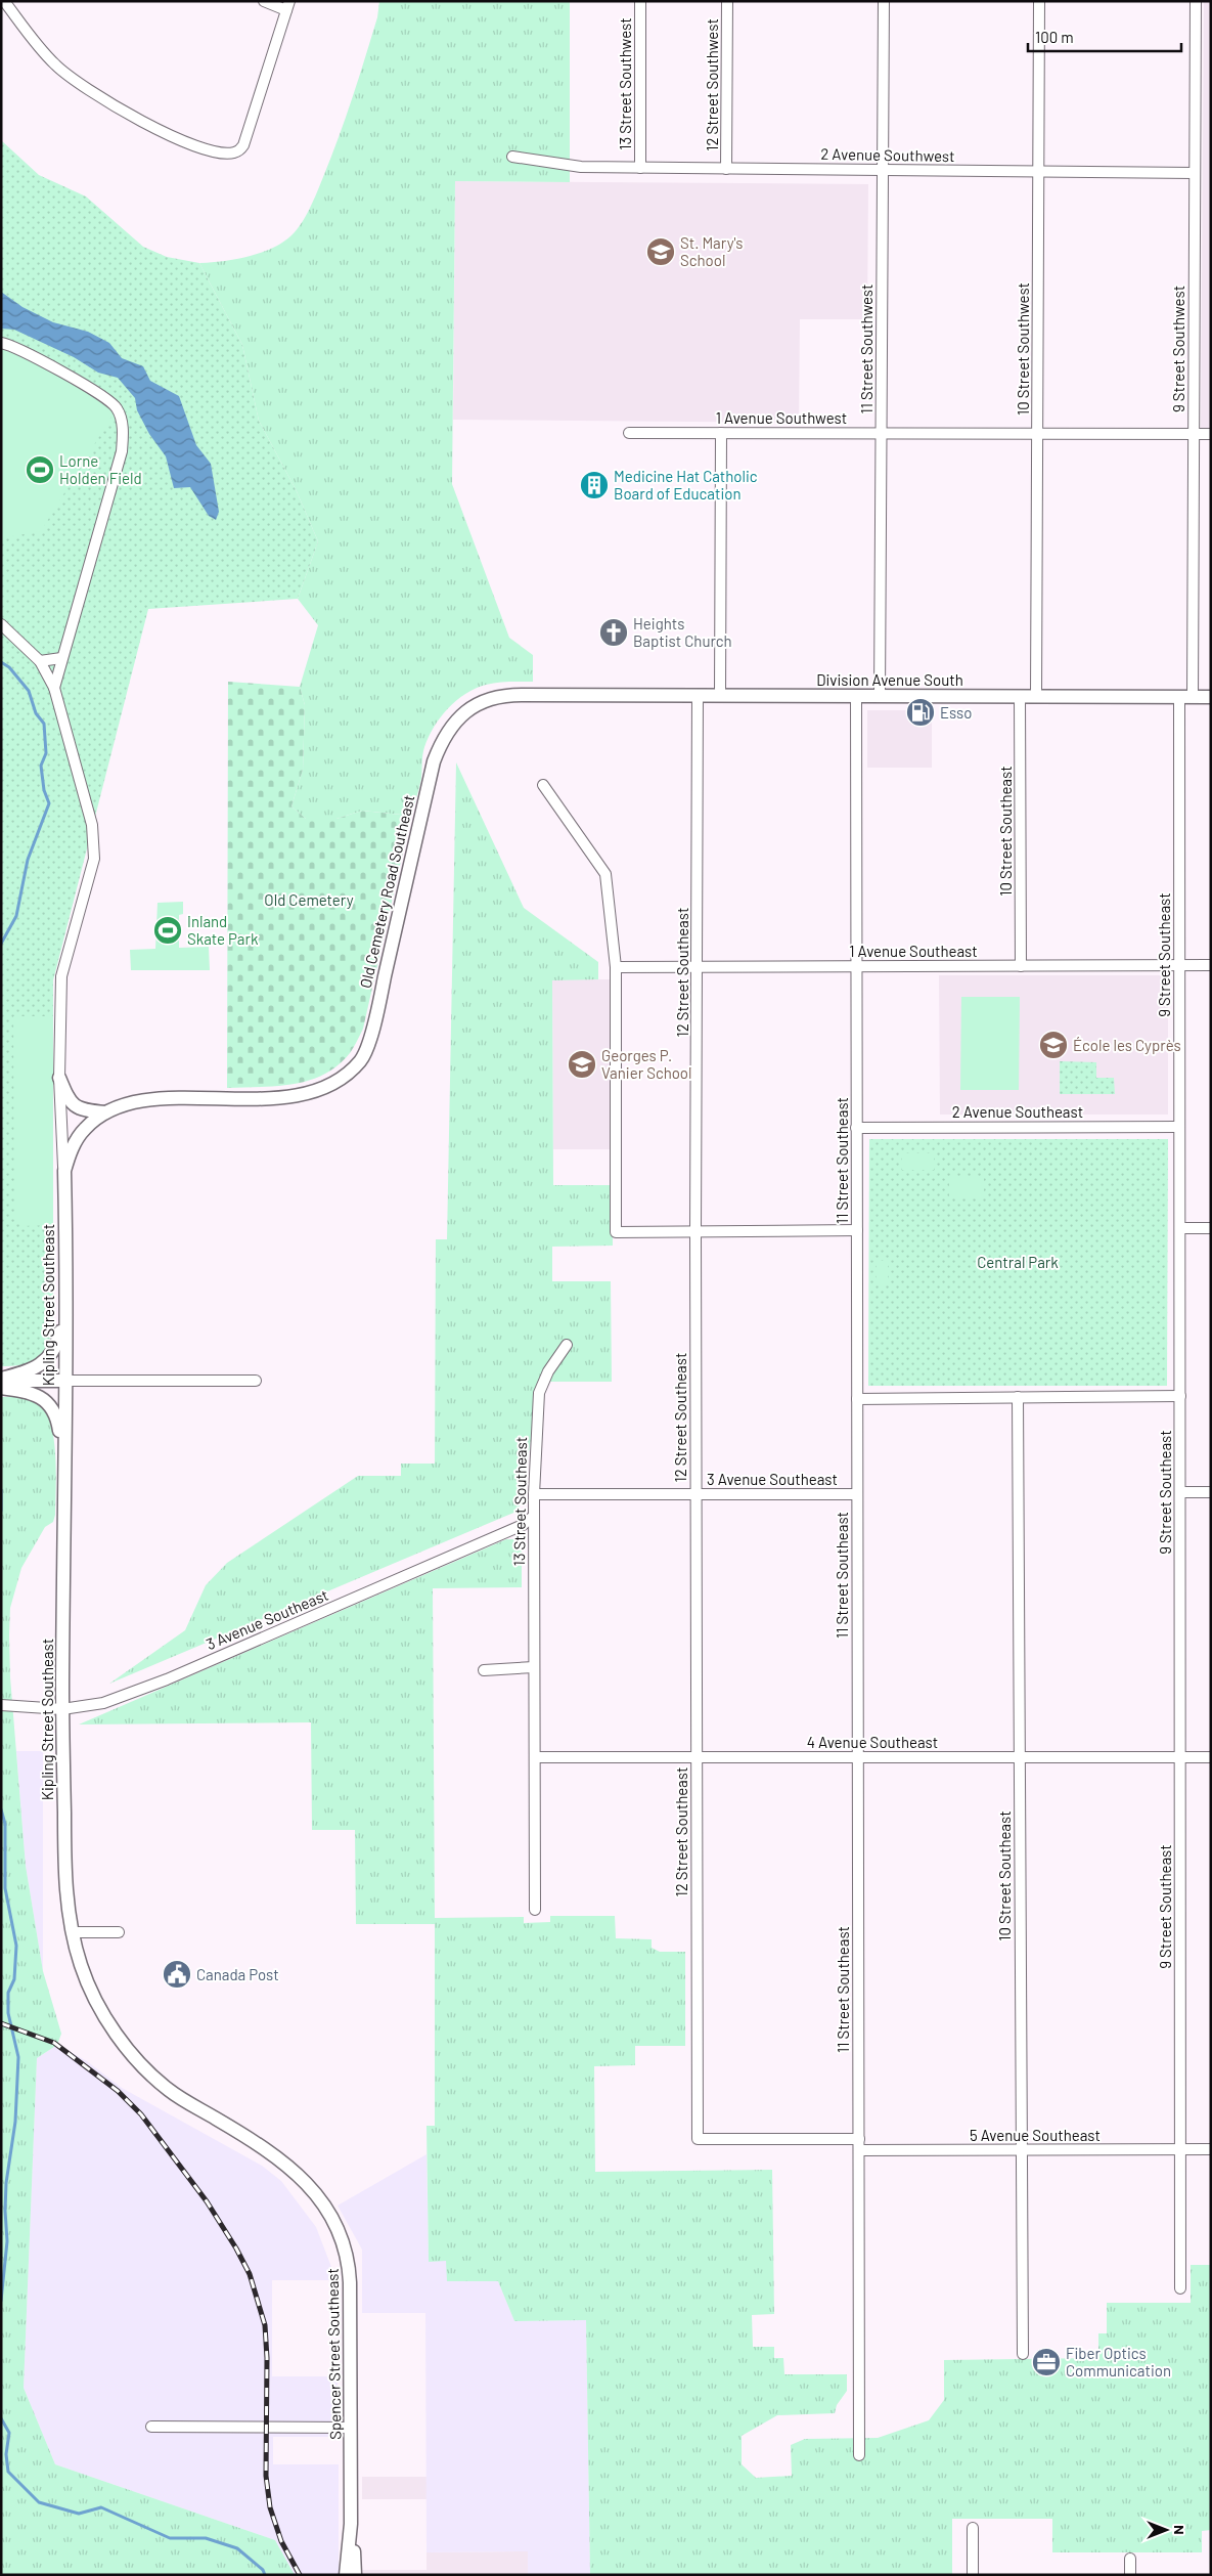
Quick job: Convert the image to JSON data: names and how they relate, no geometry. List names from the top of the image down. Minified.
{"streets":{"street":["13 Street Southwest","12 Street Southwest","2 Avenue Southwest","11 Street Southwest","10 Street Southwest","9 Street Southwest","1 Avenue Southwest","Division Avenue South","10 Street Southeast","Old Cemetery Road Southeast","1 Avenue Southeast","9 Street Southeast","12 Street Southeast","2 Avenue Southeast","11 Street Southeast","Kipling Street Southeast","3 Avenue Southeast","13 Street Southeast","4 Avenue Southeast","5 Avenue Southeast","Spencer Street Southeast"]},"crossings":[["13 Street Southwest","2 Avenue Southwest"],["12 Street Southwest","2 Avenue Southwest"],["2 Avenue Southwest","11 Street Southwest"],["2 Avenue Southwest","10 Street Southwest"],["2 Avenue Southwest","9 Street Southwest"],["11 Street Southwest","1 Avenue Southwest"],["11 Street Southwest","Division Avenue South"],["10 Street Southwest","1 Avenue Southwest"],["10 Street Southwest","Division Avenue South"],["9 Street Southwest","1 Avenue Southwest"],["9 Street Southwest","Division Avenue South"],["9 Street Southwest","9 Street Southeast"],["Division Avenue South","10 Street Southeast"],["Division Avenue South","Old Cemetery Road Southeast"],["Division Avenue South","9 Street Southeast"],["Division Avenue South","12 Street Southeast"],["Division Avenue South","11 Street Southeast"],["10 Street Southeast","1 Avenue Southeast"],["10 Street Southeast","4 Avenue Southeast"],["10 Street Southeast","5 Avenue Southeast"],["1 Avenue Southeast","9 Street Southeast"],["1 Avenue Southeast","12 Street Southeast"],["1 Avenue Southeast","11 Street Southeast"],["9 Street Southeast","2 Avenue Southeast"],["9 Street Southeast","4 Avenue Southeast"],["9 Street Southeast","5 Avenue Southeast"],["12 Street Southeast","11 Street Southeast"],["12 Street Southeast","3 Avenue Southeast"],["12 Street Southeast","4 Avenue Southeast"],["2 Avenue Southeast","11 Street Southeast"],["11 Street Southeast","3 Avenue Southeast"],["11 Street Southeast","4 Avenue Southeast"],["11 Street Southeast","5 Avenue Southeast"],["Kipling Street Southeast","3 Avenue Southeast"],["Kipling Street Southeast","Spencer Street Southeast"],["3 Avenue Southeast","13 Street Southeast"],["13 Street Southeast","4 Avenue Southeast"]],"parks":["Old Cemetery","Central Park"],"places":{"school or university":["St. Mary's School","École les Cyprès","Georges P. Vanier School"],"sports":["Lorne Holden Field","Inland Skate Park"],"building":["Medicine Hat Catholic Board of Education"],"church":["Heights Baptist Church"],"fuel station":["Esso"],"public building":["Canada Post"],"office":["Fiber Optics Communication"]},"scale_bar":"100 m","north":"right"}
